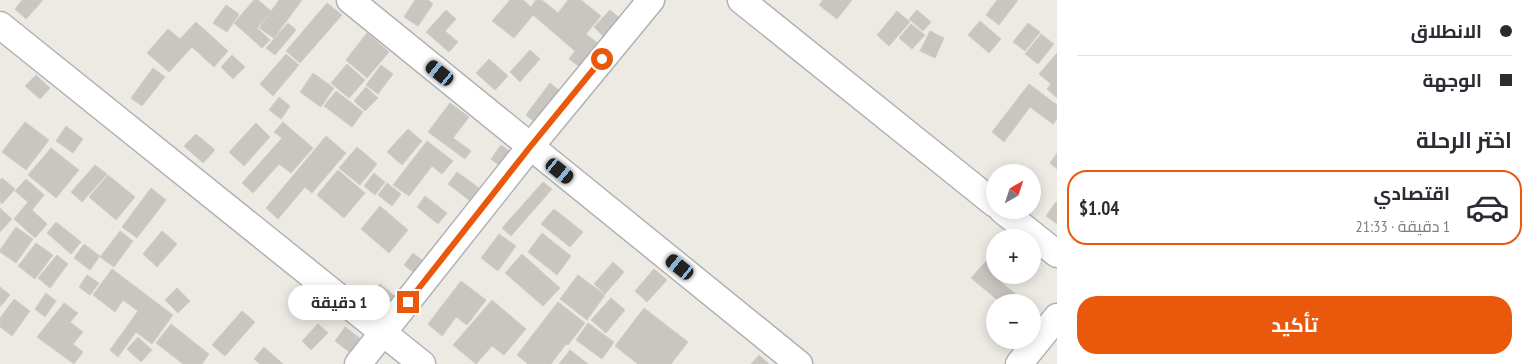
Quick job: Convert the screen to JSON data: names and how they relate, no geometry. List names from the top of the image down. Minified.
{"north":"top right","page":{"banner":["الانطلاق","الوجهة"],"heading":"اختر الرحلة","map_buttons":["+","−"],"list":[{"name":"اقتصادي","note":"1 دقيقة · 21:33","value":"$1.04"}],"bubble":"1 دقيقة","buttons":"تأكيد"}}
